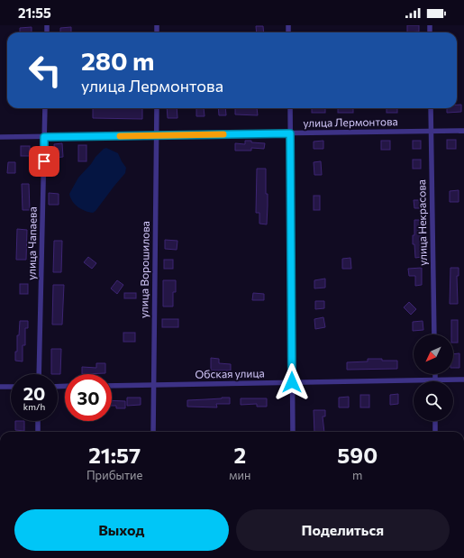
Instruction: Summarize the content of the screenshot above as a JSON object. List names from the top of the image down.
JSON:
{
  "streets": {
    "street": [
      "улица Лермонтова",
      "улица Некрасова",
      "улица Чапаева",
      "улица Ворошилова",
      "Обская улица"
    ]
  },
  "crossings": [
    ["улица Лермонтова", "улица Некрасова"],
    ["улица Лермонтова", "улица Чапаева"],
    ["улица Лермонтова", "улица Ворошилова"],
    ["улица Ворошилова", "Обская улица"]
  ],
  "north": "bottom left",
  "page": {
    "status": "21:55",
    "turn": ["280 m", "улица Лермонтова"],
    "speed": "20 km/h",
    "limit": "30",
    "eta": [
      "21:57",
      "Прибытие",
      "2",
      "мин",
      "590",
      "m"
    ],
    "buttons": ["Выход", "Поделиться"]
  }
}
